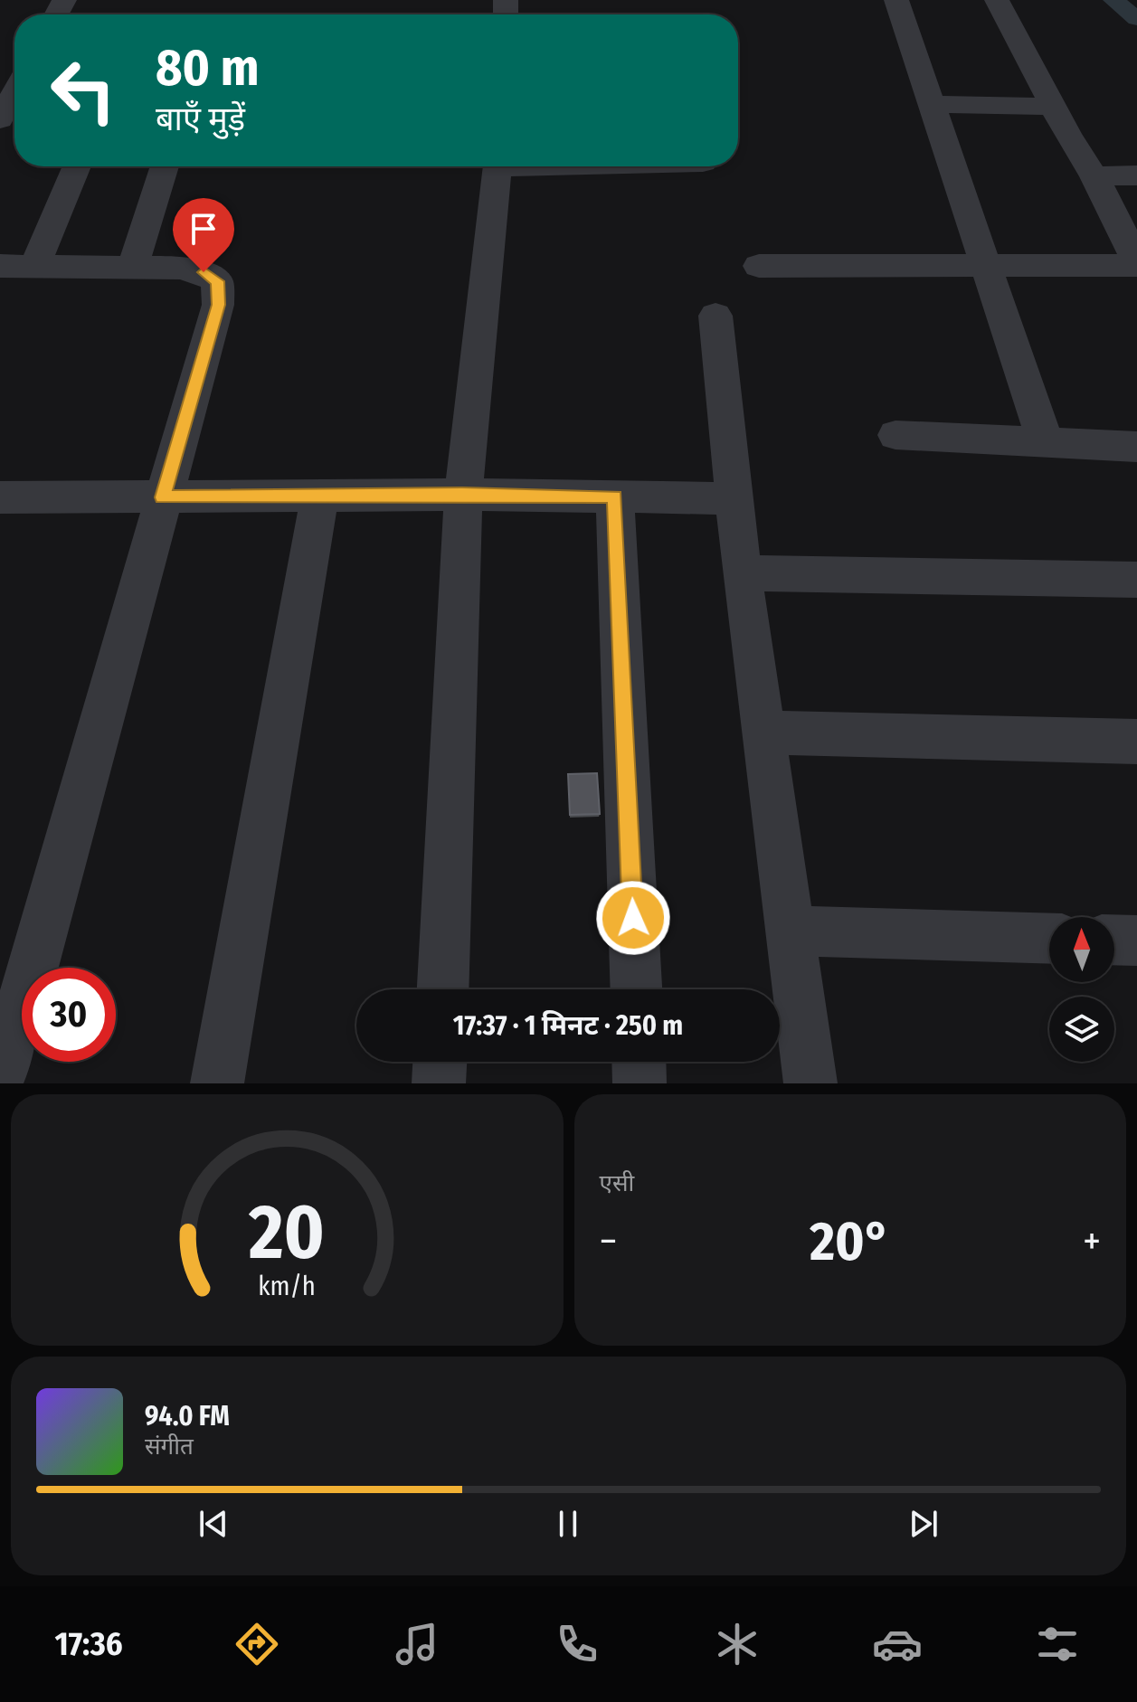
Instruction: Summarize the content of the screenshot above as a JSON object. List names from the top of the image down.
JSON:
{
  "north": "top",
  "page": {
    "turn": ["80 m", "बाएँ मुड़ें"],
    "limit": "30",
    "trip": "17:37 · 1 मिनट · 250 m",
    "tile": "एसी",
    "heat": ["−", "20°", "+"],
    "song": ["94.0 FM", "संगीत"],
    "tabs": "17:36",
    "gauge": ["20", "km/h"]
  }
}
